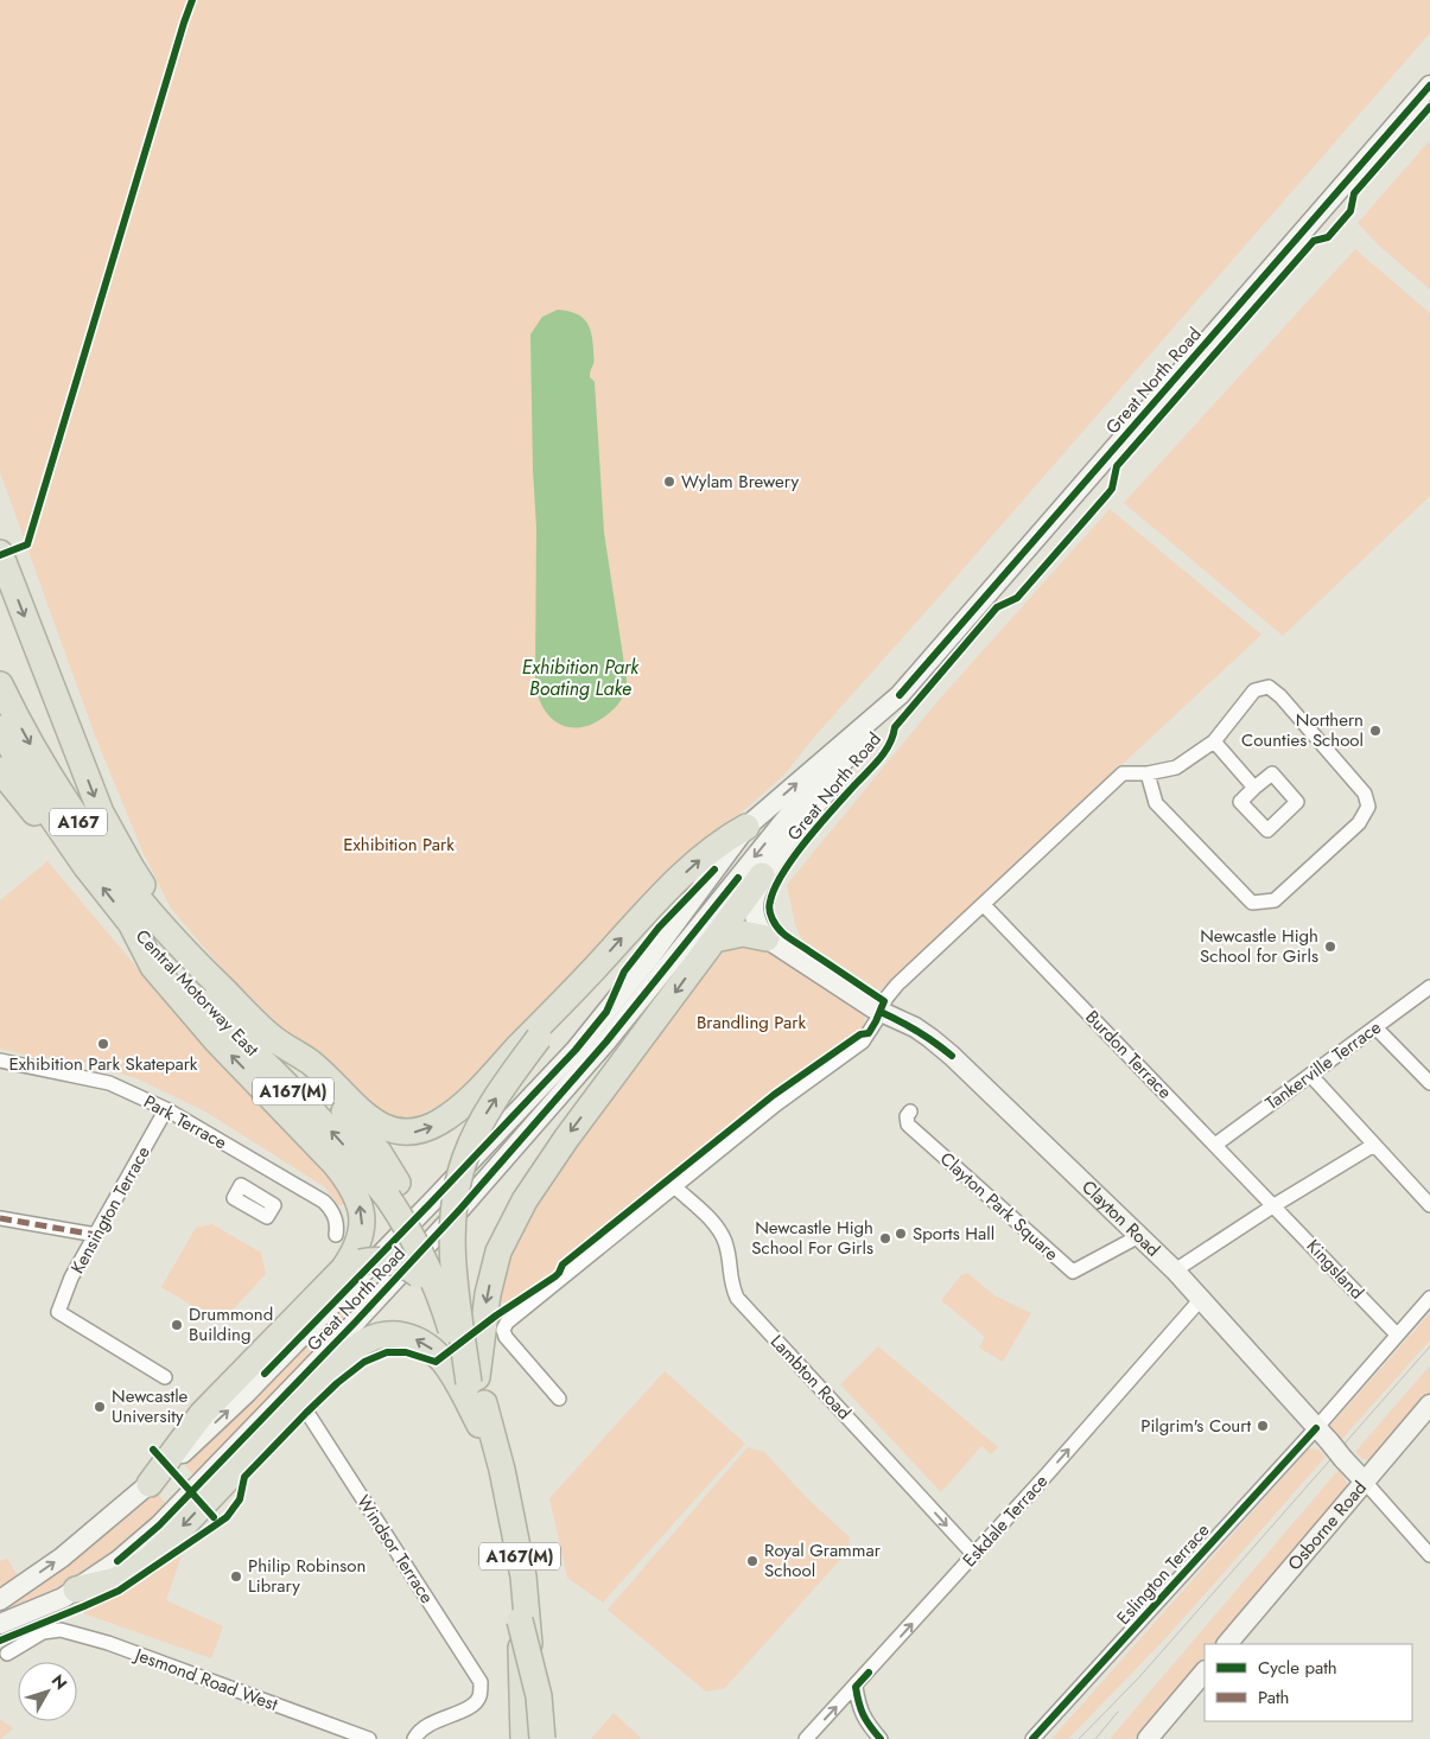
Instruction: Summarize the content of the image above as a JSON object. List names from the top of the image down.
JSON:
{
  "streets": {
    "highway": ["A167", "Central Motorway East", "A167(M)"],
    "main road": ["Great North Road", "Clayton Road", "Osborne Road"],
    "street": [
      "Burdon Terrace",
      "Tankerville Terrace",
      "Park Terrace",
      "Clayton Park Square",
      "Kensington Terrace",
      "Kingsland",
      "Lambton Road",
      "Eskdale Terrace",
      "Windsor Terrace",
      "Eslington Terrace",
      "Jesmond Road West"
    ]
  },
  "crossings": [
    ["Great North Road", "A167(M)"],
    ["A167", "Central Motorway East"],
    ["Central Motorway East", "A167(M)"],
    ["Burdon Terrace", "Tankerville Terrace"],
    ["Burdon Terrace", "Kingsland"],
    ["Park Terrace", "Kensington Terrace"],
    ["Clayton Park Square", "Clayton Road"],
    ["Clayton Road", "Eskdale Terrace"],
    ["Clayton Road", "Osborne Road"],
    ["Clayton Road", "Eslington Terrace"],
    ["Kingsland", "Eslington Terrace"],
    ["Lambton Road", "Eskdale Terrace"]
  ],
  "one_way": ["Lambton Road", "Eskdale Terrace"],
  "water": ["Exhibition Park Boating Lake"],
  "parks": ["Exhibition Park", "Brandling Park"],
  "places": [
    "Wylam Brewery",
    "Northern Counties School",
    "Newcastle High School for Girls",
    "Exhibition Park Skatepark",
    "Sports Hall",
    "Newcastle High School For Girls",
    "Drummond Building",
    "Newcastle University",
    "Pilgrim's Court",
    "Royal Grammar School",
    "Philip Robinson Library"
  ],
  "legend": ["Cycle path", "Path"],
  "north": "top right"
}
